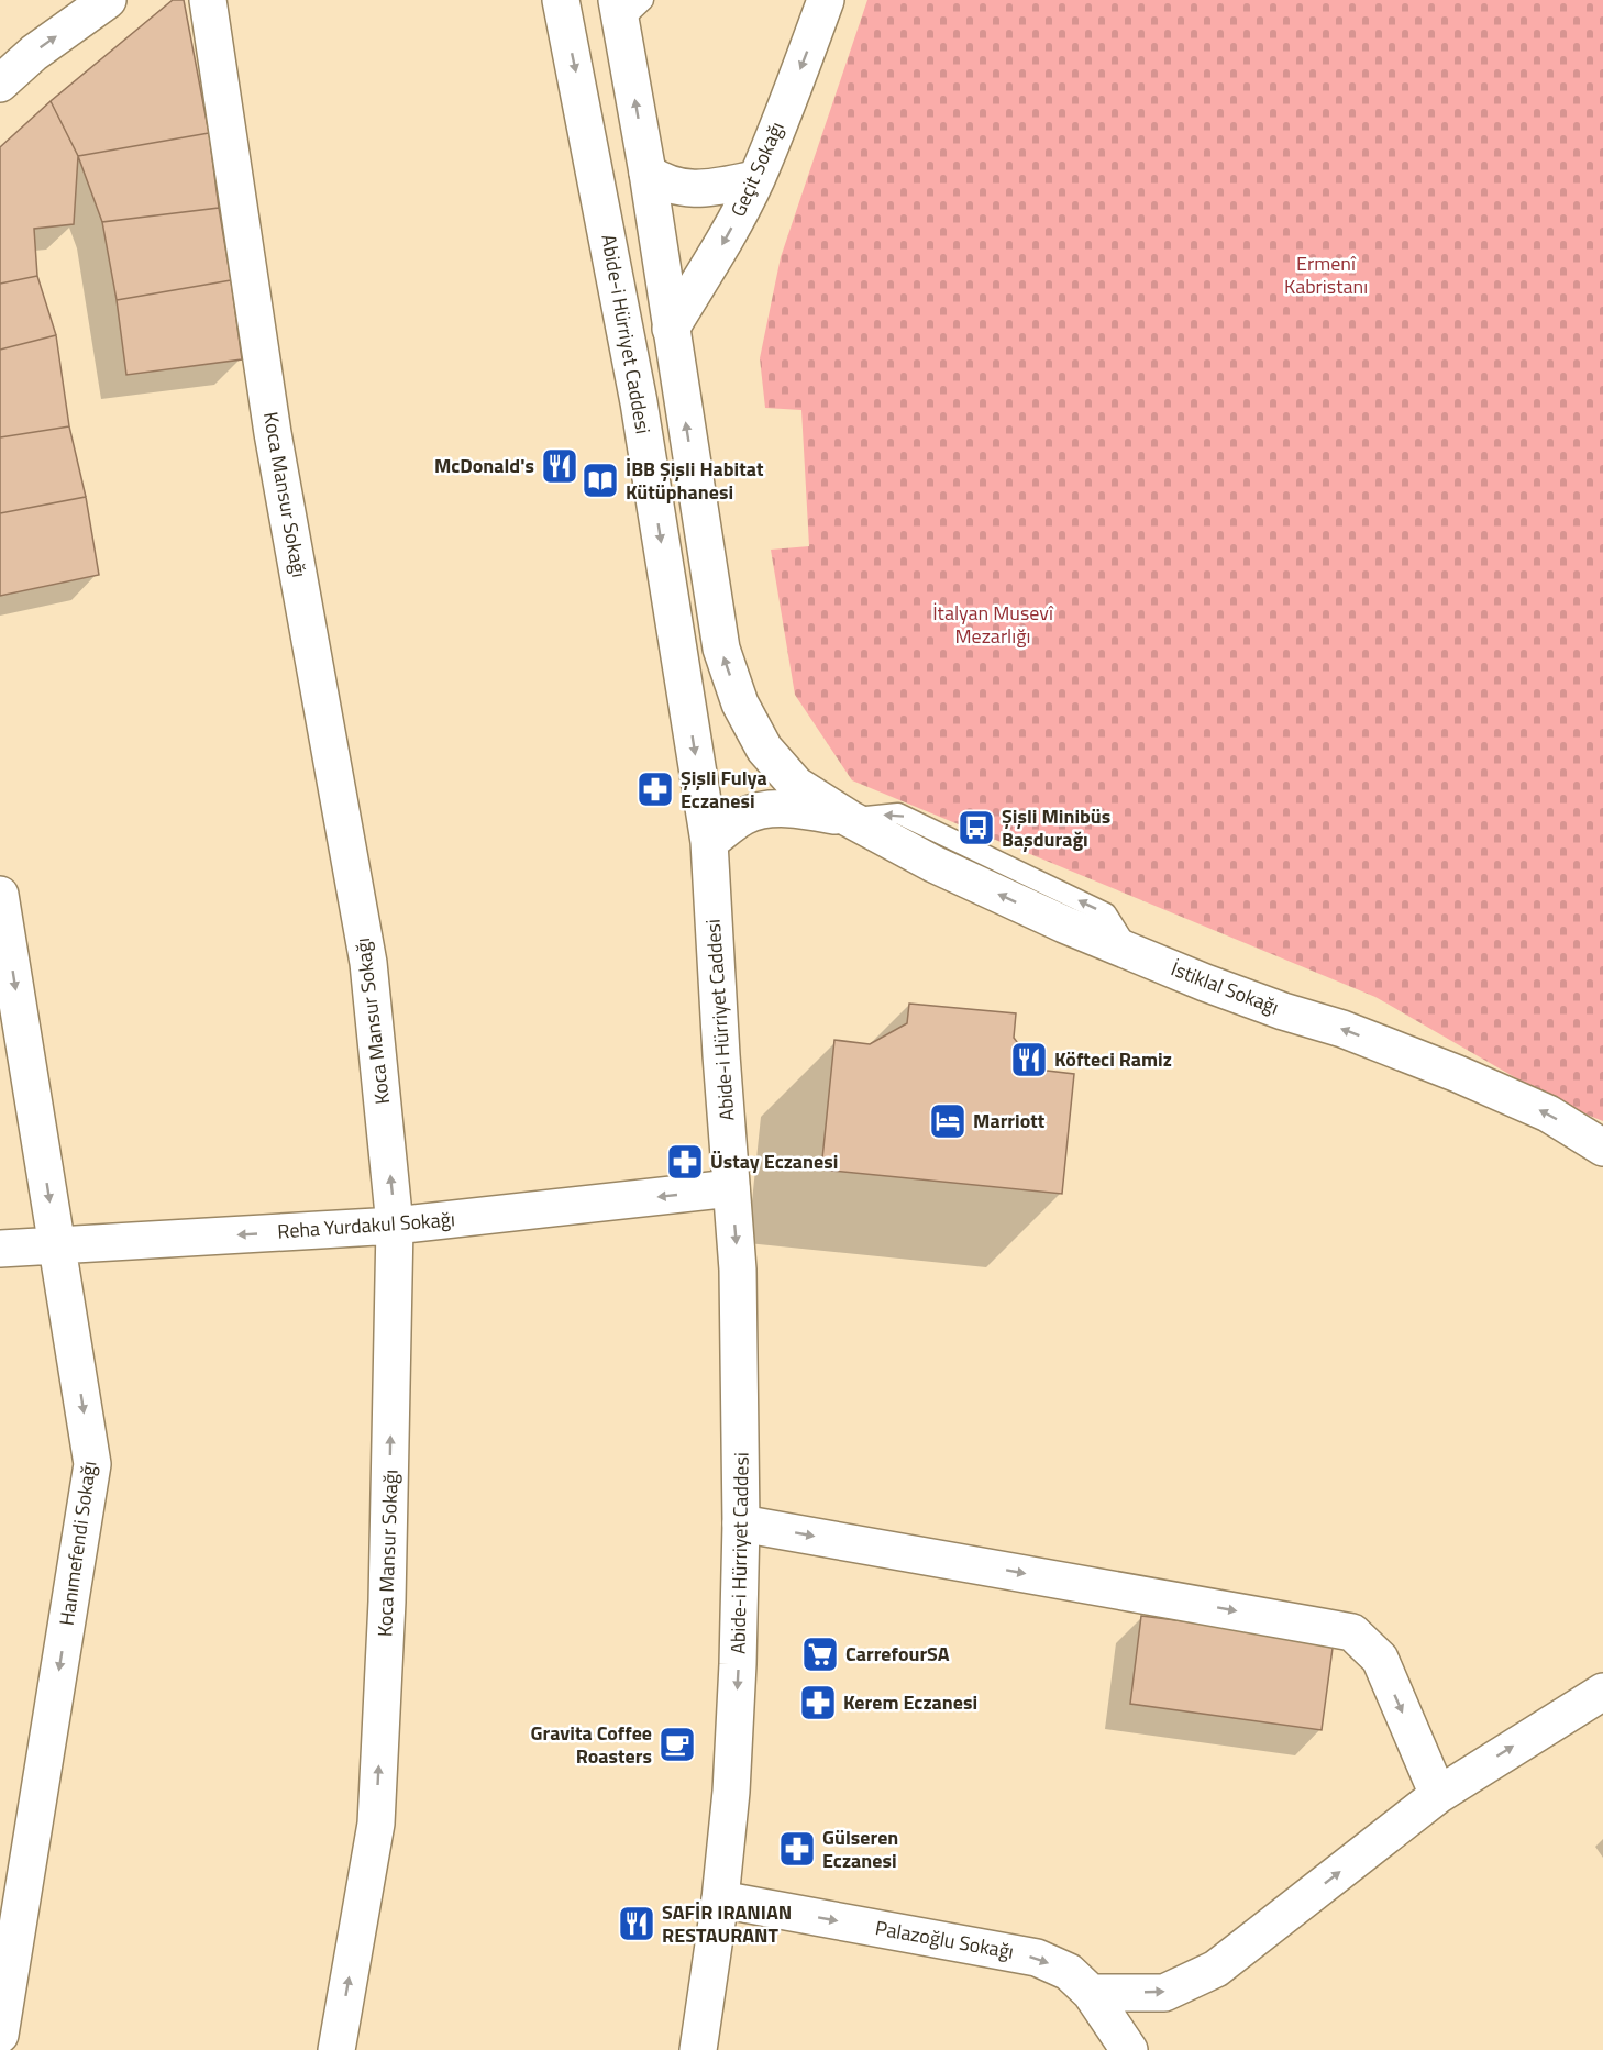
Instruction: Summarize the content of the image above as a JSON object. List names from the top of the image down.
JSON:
{
  "streets": {
    "street": [
      "Geçit Sokağı",
      "Abide-i Hürriyet Caddesi",
      "Koca Mansur Sokağı",
      "İstiklal Sokağı",
      "Reha Yurdakul Sokağı",
      "Hanımefendi Sokağı",
      "Palazoğlu Sokağı"
    ]
  },
  "crossings": [
    ["Geçit Sokağı", "Abide-i Hürriyet Caddesi"],
    ["Abide-i Hürriyet Caddesi", "Reha Yurdakul Sokağı"],
    ["Abide-i Hürriyet Caddesi", "Palazoğlu Sokağı"],
    ["Koca Mansur Sokağı", "Reha Yurdakul Sokağı"],
    ["Reha Yurdakul Sokağı", "Hanımefendi Sokağı"]
  ],
  "one_way": [
    "Geçit Sokağı",
    "Koca Mansur Sokağı",
    "İstiklal Sokağı",
    "Reha Yurdakul Sokağı",
    "Hanımefendi Sokağı",
    "Palazoğlu Sokağı"
  ],
  "parks": ["Ermenî Kabristanı", "İtalyan Musevî Mezarlığı"],
  "places": {
    "restaurant": ["McDonald's", "Köfteci Ramiz", "SAFİR IRANIAN RESTAURANT"],
    "library": ["İBB Şişli Habitat Kütüphanesi"],
    "pharmacy": [
      "Şişli Fulya Eczanesi",
      "Üstay Eczanesi",
      "Kerem Eczanesi",
      "Gülseren Eczanesi"
    ],
    "bus stop": ["Şişli Minibüs Başdurağı"],
    "hotel": ["Marriott"],
    "supermarket": ["CarrefourSA"],
    "cafe": ["Gravita Coffee Roasters"]
  }
}
